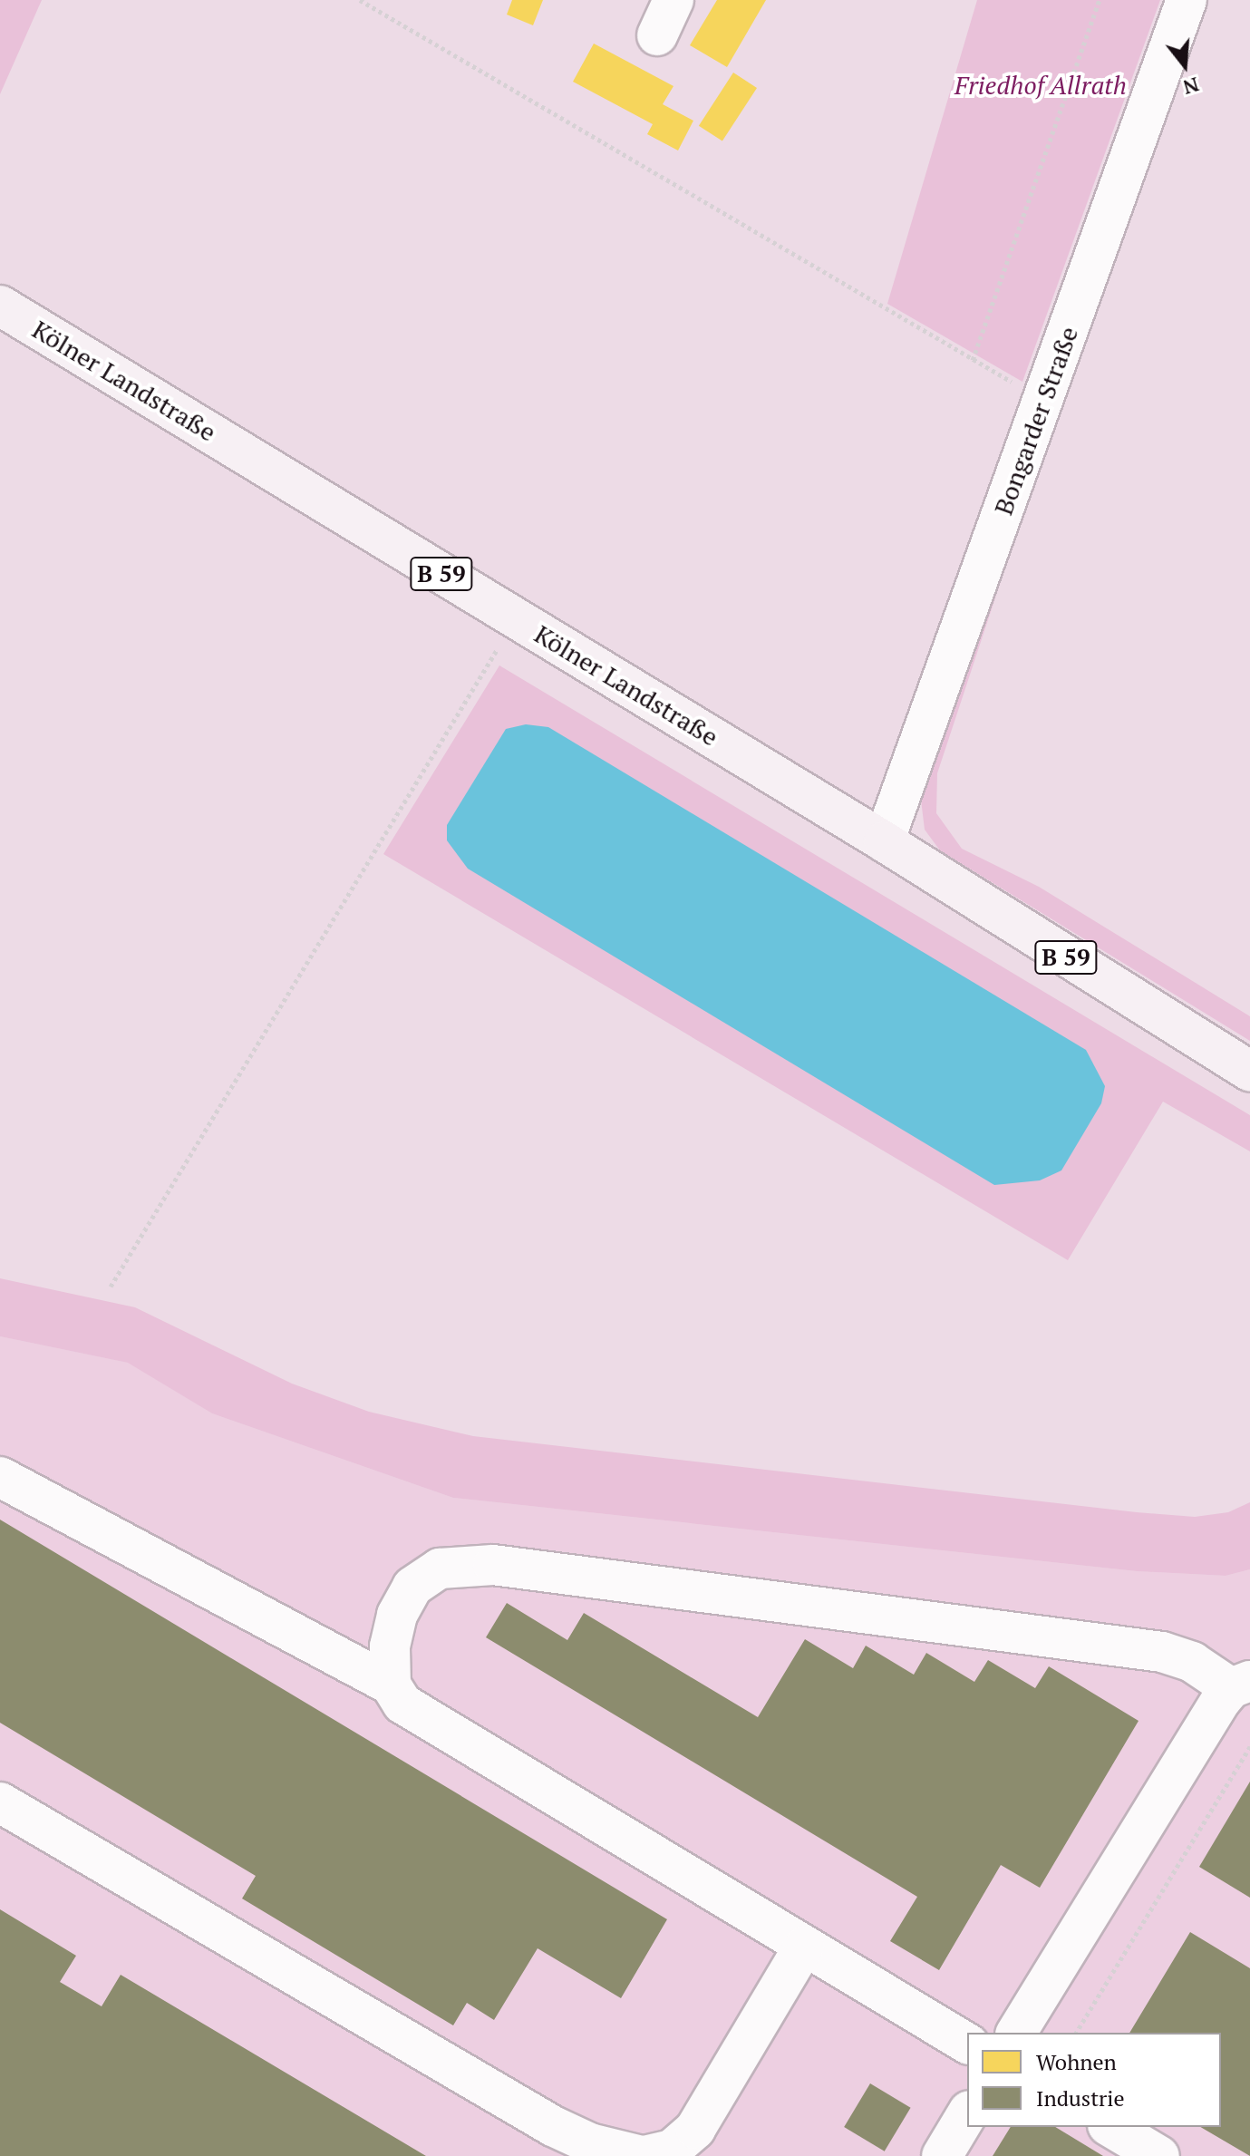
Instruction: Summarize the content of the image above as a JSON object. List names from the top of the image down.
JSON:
{
  "streets": {
    "main road": ["Kölner Landstraße", "B 59"],
    "street": ["Bongarder Straße"]
  },
  "crossings": [
    ["Kölner Landstraße", "Bongarder Straße"]
  ],
  "parks": ["Friedhof Allrath"],
  "legend": ["Wohnen", "Industrie"],
  "north": "bottom"
}
